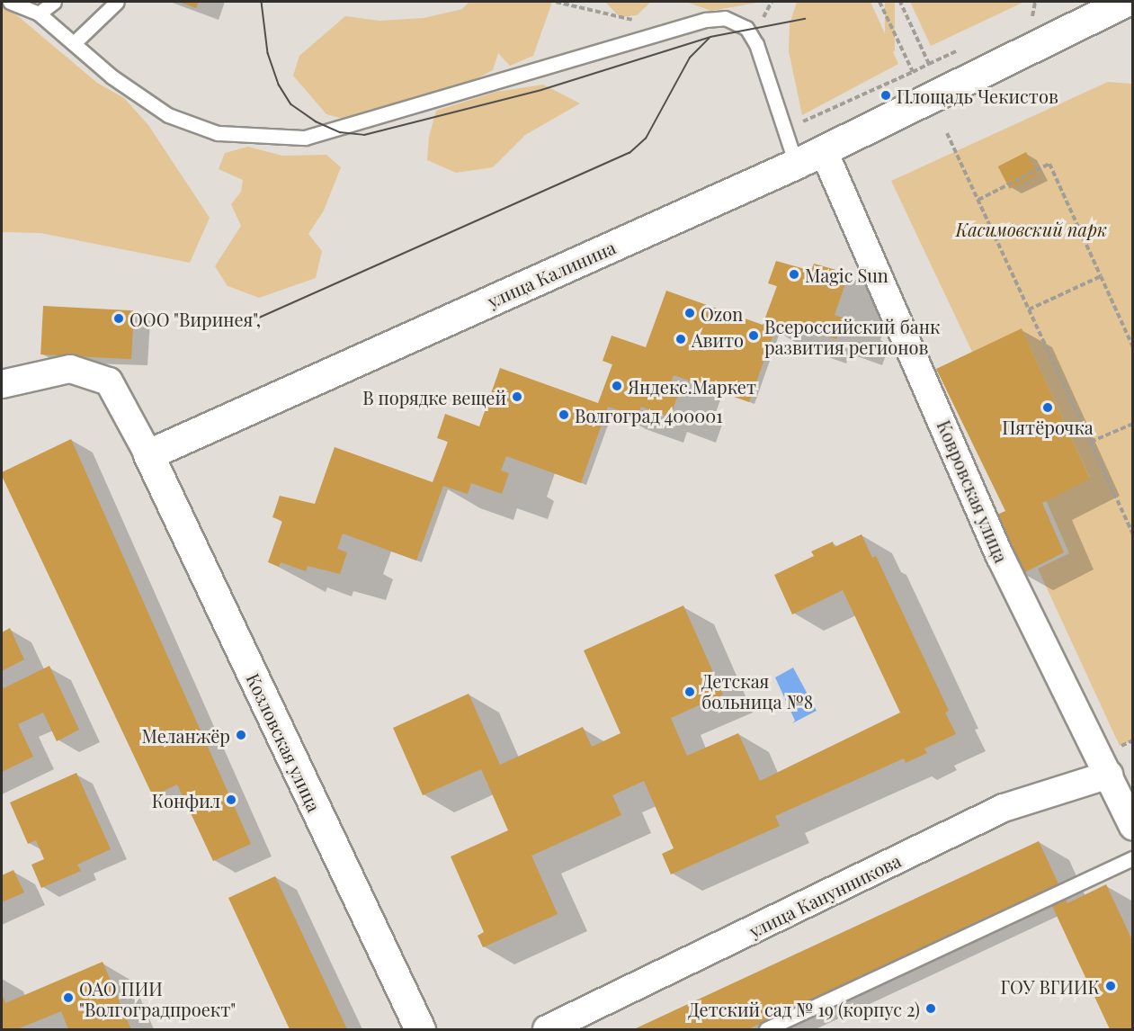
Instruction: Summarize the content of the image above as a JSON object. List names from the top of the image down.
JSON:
{
  "streets": {
    "street": [
      "улица Калинина",
      "Ковровская улица",
      "Козловская улица",
      "улица Канунникова"
    ]
  },
  "crossings": [
    ["улица Калинина", "Ковровская улица"],
    ["улица Калинина", "Козловская улица"],
    ["Ковровская улица", "улица Канунникова"]
  ],
  "parks": ["Касимовский парк"],
  "places": [
    "Площадь Чекистов",
    "Magic Sun",
    "Ozon",
    "ООО \"Виринея\",",
    "Всероссийский банк развития регионов",
    "Авито",
    "Яндекс.Маркет",
    "В порядке вещей",
    "Пятёрочка",
    "Волгоград 400001",
    "Детская больница №8",
    "Меланжёр",
    "Конфил",
    "ГОУ ВГИИК",
    "ОАО ПИИ \"Волгоградпроект\"",
    "Детский сад № 19 (корпус 2)"
  ]
}
